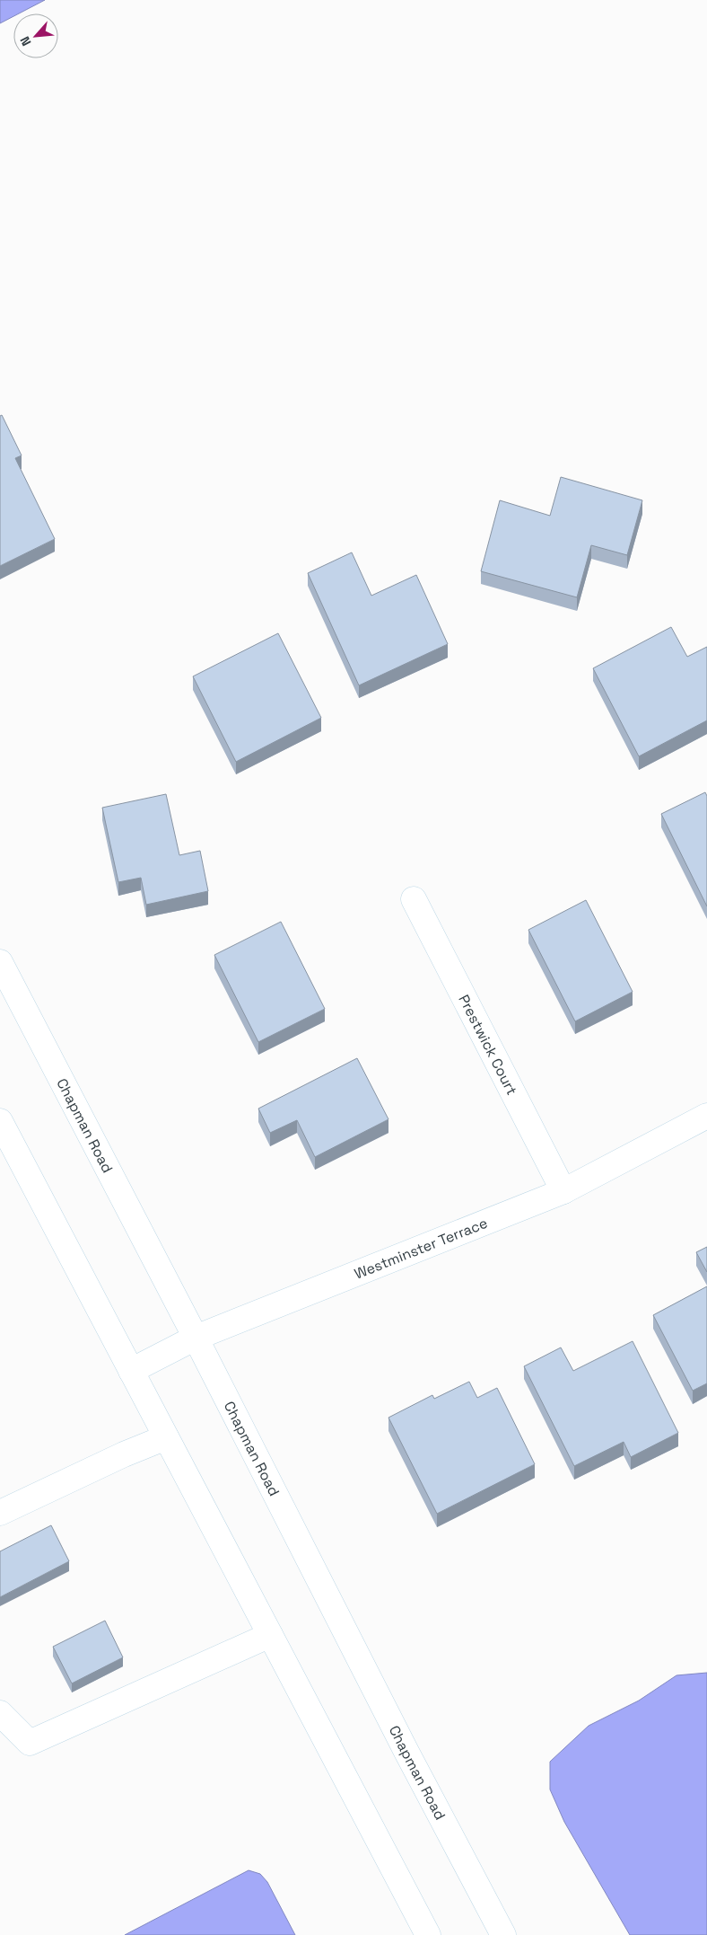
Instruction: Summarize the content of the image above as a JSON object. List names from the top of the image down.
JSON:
{
  "streets": {
    "street": ["Prestwick Court", "Chapman Road", "Westminster Terrace"]
  },
  "crossings": [
    ["Prestwick Court", "Westminster Terrace"],
    ["Chapman Road", "Westminster Terrace"]
  ],
  "north": "bottom left"
}
